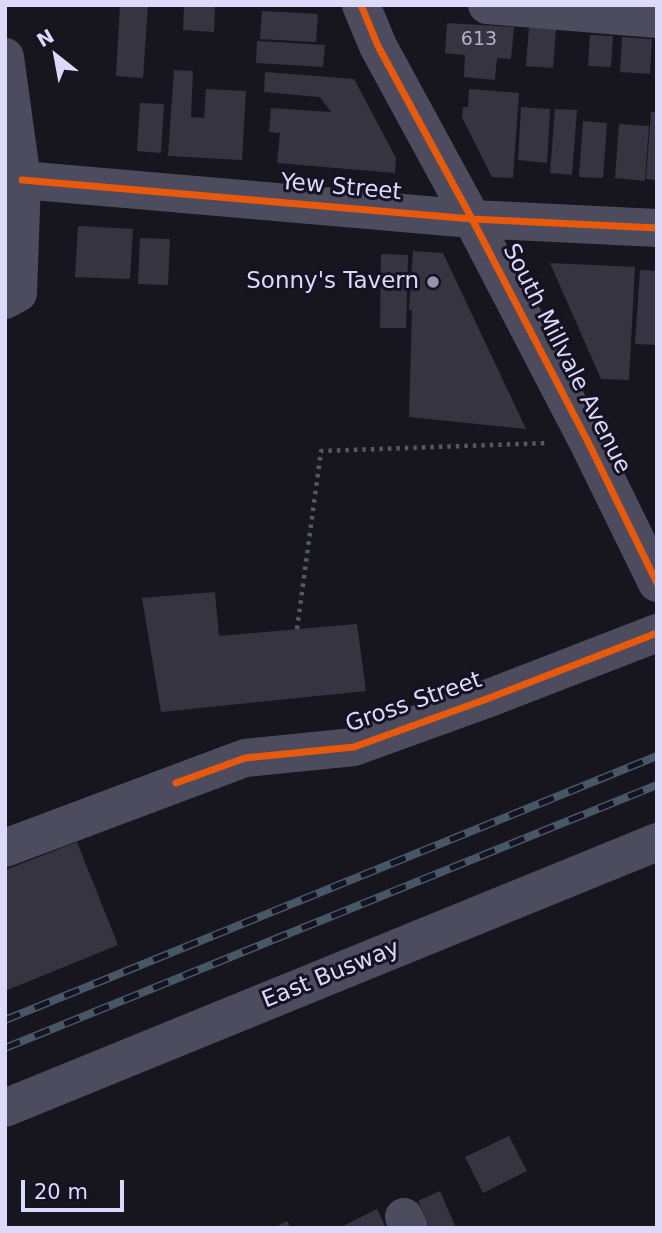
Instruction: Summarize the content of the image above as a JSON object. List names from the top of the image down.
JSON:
{
  "streets": {
    "street": [
      "Yew Street",
      "South Millvale Avenue",
      "Gross Street",
      "East Busway"
    ]
  },
  "crossings": [
    ["Yew Street", "South Millvale Avenue"]
  ],
  "places": ["Sonny's Tavern"],
  "house_numbers": ["613"],
  "scale_bar": "20 m",
  "north": "top left"
}
